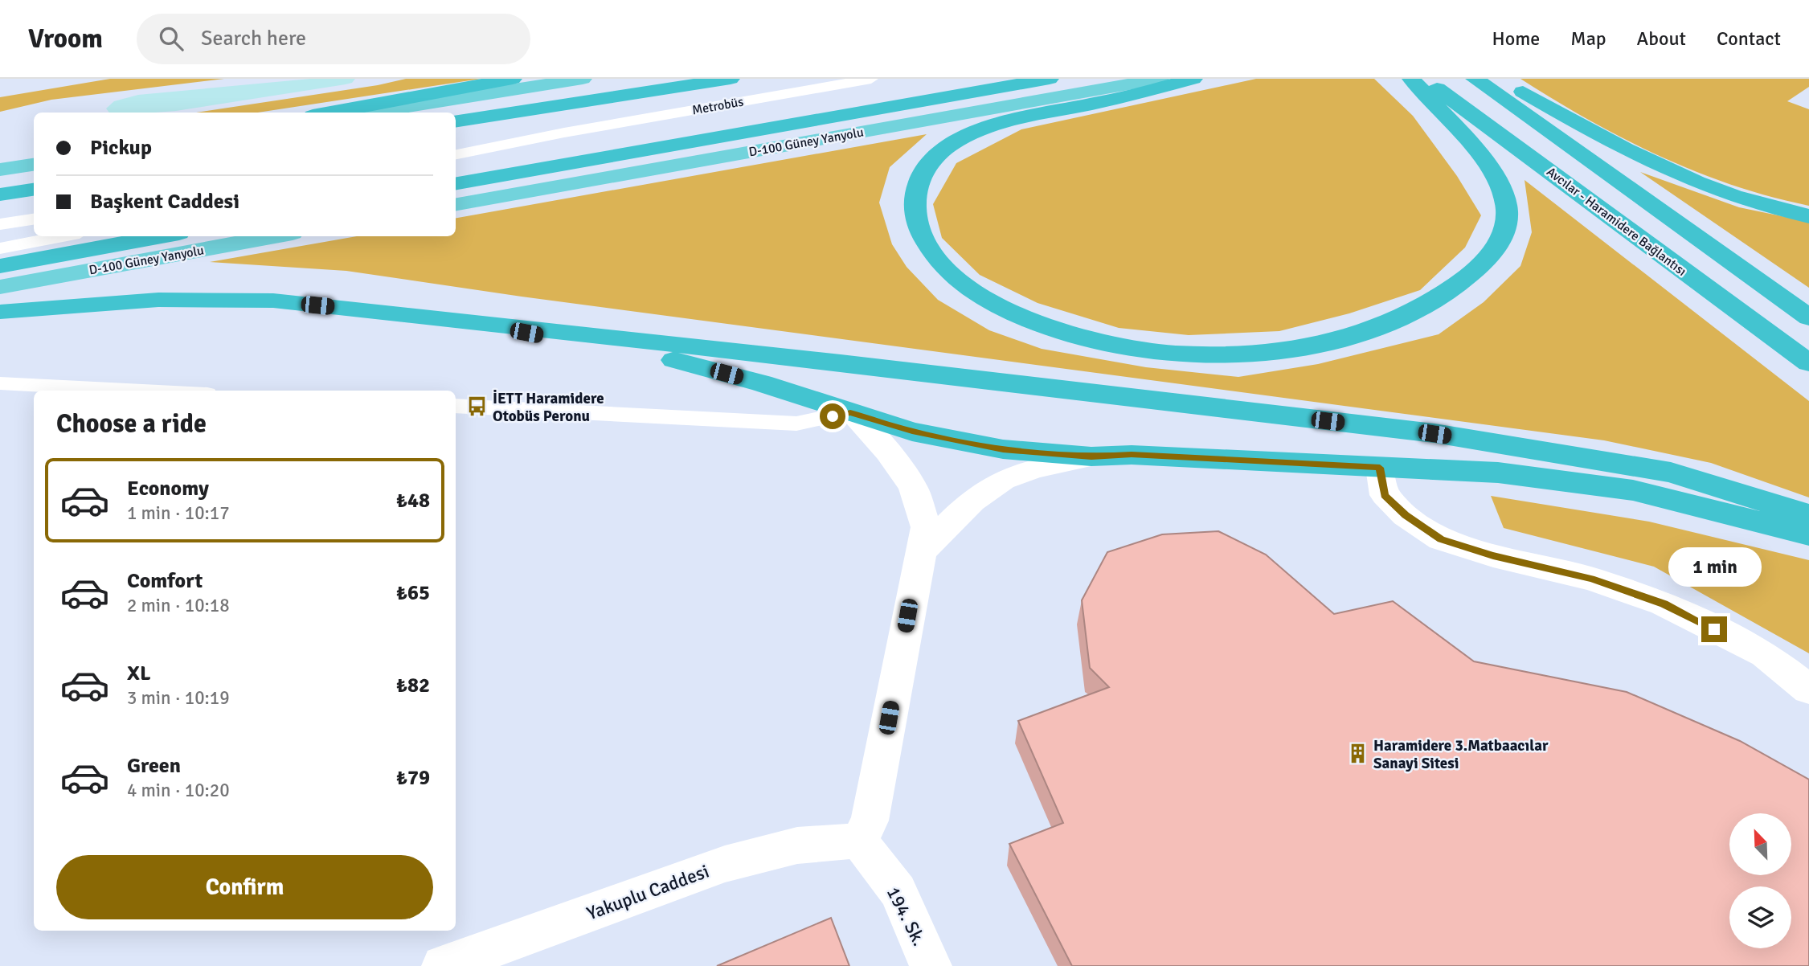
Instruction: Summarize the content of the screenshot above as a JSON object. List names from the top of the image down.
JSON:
{
  "streets": {
    "highway": ["Avcılar - Haramidere Bağlantısı"],
    "main road": ["D-100 Güney Yanyolu"],
    "street": ["Yakuplu Caddesi", "194. Sk."],
    "lane": ["Metrobüs"]
  },
  "crossings": [
    ["Yakuplu Caddesi", "194. Sk."]
  ],
  "places": {
    "bus stop": ["İETT Haramidere Otobüs Peronu"],
    "building": ["Haramidere 3.Matbaacılar Sanayi Sitesi"]
  },
  "north": "top left",
  "page": {
    "header": "Vroom",
    "search": "Search here",
    "nav": [
      "Home",
      "Map",
      "About",
      "Contact"
    ],
    "banner": ["Pickup", "Başkent Caddesi"],
    "heading": "Choose a ride",
    "list": [
      {
        "name": "Economy",
        "note": "1 min · 10:17",
        "value": "₺48"
      },
      {
        "name": "Comfort",
        "note": "2 min · 10:18",
        "value": "₺65"
      },
      {
        "name": "XL",
        "note": "3 min · 10:19",
        "value": "₺82"
      },
      {
        "name": "Green",
        "note": "4 min · 10:20",
        "value": "₺79"
      }
    ],
    "bubble": "1 min",
    "buttons": "Confirm"
  }
}
